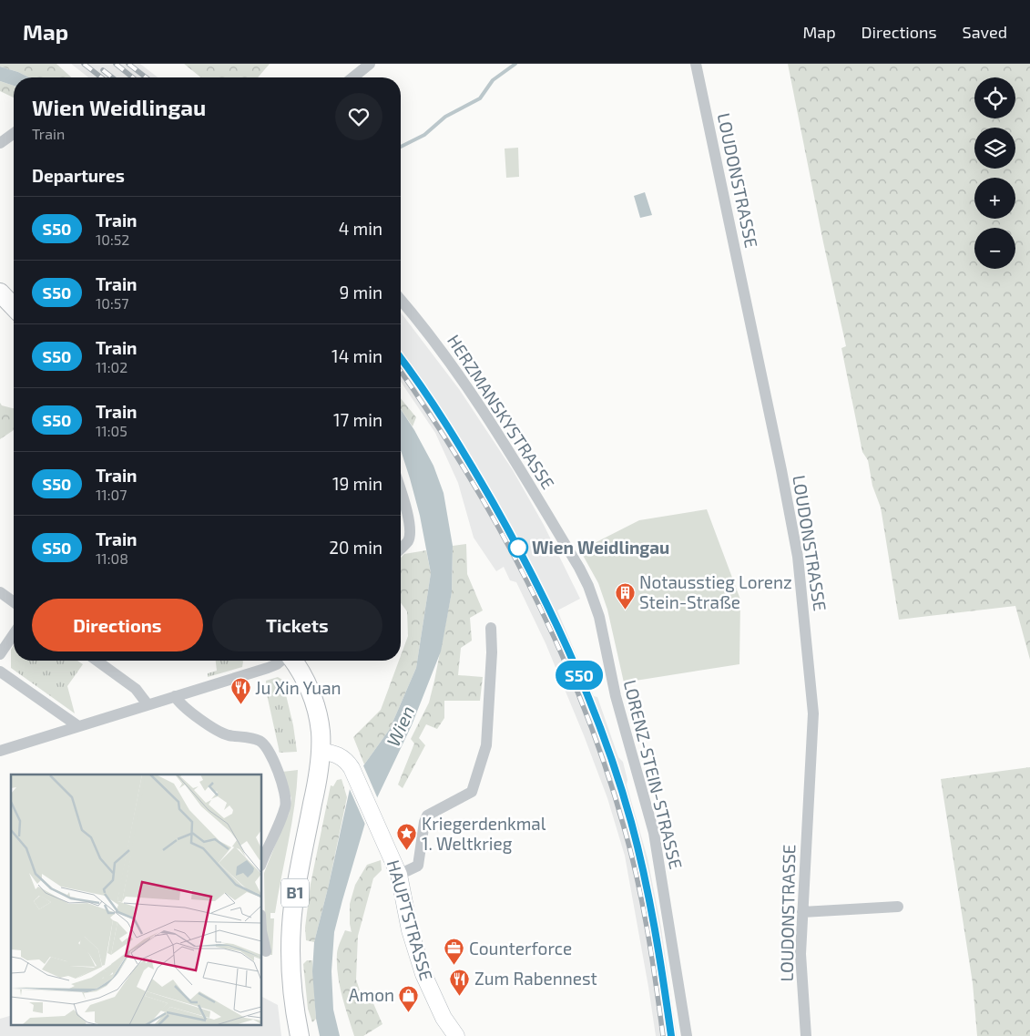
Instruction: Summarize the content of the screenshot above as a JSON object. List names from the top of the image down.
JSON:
{
  "streets": {
    "main road": ["B1", "HAUPTSTRASSE"],
    "street": ["LOUDONSTRASSE", "HERZMANSKYSTRASSE", "LORENZ-STEIN-STRASSE"]
  },
  "crossings": [
    ["HERZMANSKYSTRASSE", "LORENZ-STEIN-STRASSE"],
    ["B1", "HAUPTSTRASSE"]
  ],
  "water": ["Wien"],
  "places": {
    "other": ["Wien Weidlingau"],
    "building": ["Notausstieg Lorenz Stein-Straße"],
    "restaurant": ["Ju Xin Yuan", "Zum Rabennest"],
    "place": ["Kriegerdenkmal 1. Weltkrieg"],
    "office": ["Counterforce"],
    "shop": ["Amon"]
  },
  "page": {
    "header": "Map",
    "nav": ["Map", "Directions", "Saved"],
    "on_map": "S50",
    "map_buttons": ["+", "−"],
    "heading": [
      ["Wien Weidlingau", "Train"],
      "Departures"
    ],
    "list": [
      {
        "mark": "S50",
        "name": "Train",
        "note": "10:52",
        "value": "4 min"
      },
      {
        "mark": "S50",
        "name": "Train",
        "note": "10:57",
        "value": "9 min"
      },
      {
        "mark": "S50",
        "name": "Train",
        "note": "11:02",
        "value": "14 min"
      },
      {
        "mark": "S50",
        "name": "Train",
        "note": "11:05",
        "value": "17 min"
      },
      {
        "mark": "S50",
        "name": "Train",
        "note": "11:07",
        "value": "19 min"
      },
      {
        "mark": "S50",
        "name": "Train",
        "note": "11:08",
        "value": "20 min"
      }
    ],
    "buttons": ["Directions", "Tickets"]
  }
}
